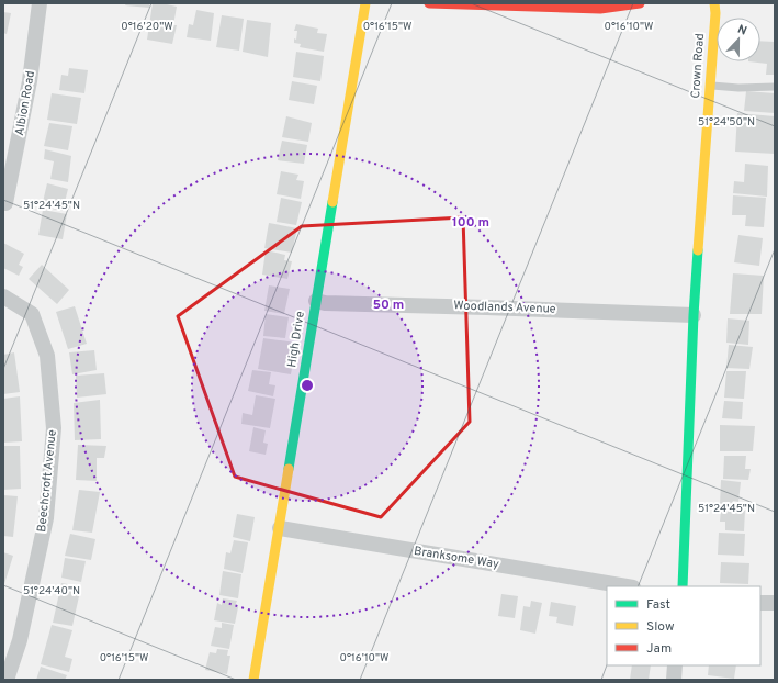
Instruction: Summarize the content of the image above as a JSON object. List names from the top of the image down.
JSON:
{
  "streets": {
    "street": [
      "Crown Road",
      "Albion Road",
      "Woodlands Avenue",
      "High Drive",
      "Beechcroft Avenue",
      "Branksome Way"
    ]
  },
  "crossings": [
    ["Crown Road", "Woodlands Avenue"],
    ["Woodlands Avenue", "High Drive"],
    ["High Drive", "Branksome Way"]
  ],
  "legend": ["Fast", "Slow", "Jam"],
  "north": "top",
  "coordinates": [
    "0°16'20\"W",
    "0°16'15\"W",
    "0°16'10\"W",
    "51°24'50\"N",
    "51°24'45\"N",
    "51°24'40\"N"
  ],
  "rings": ["100 m", "50 m"]
}
